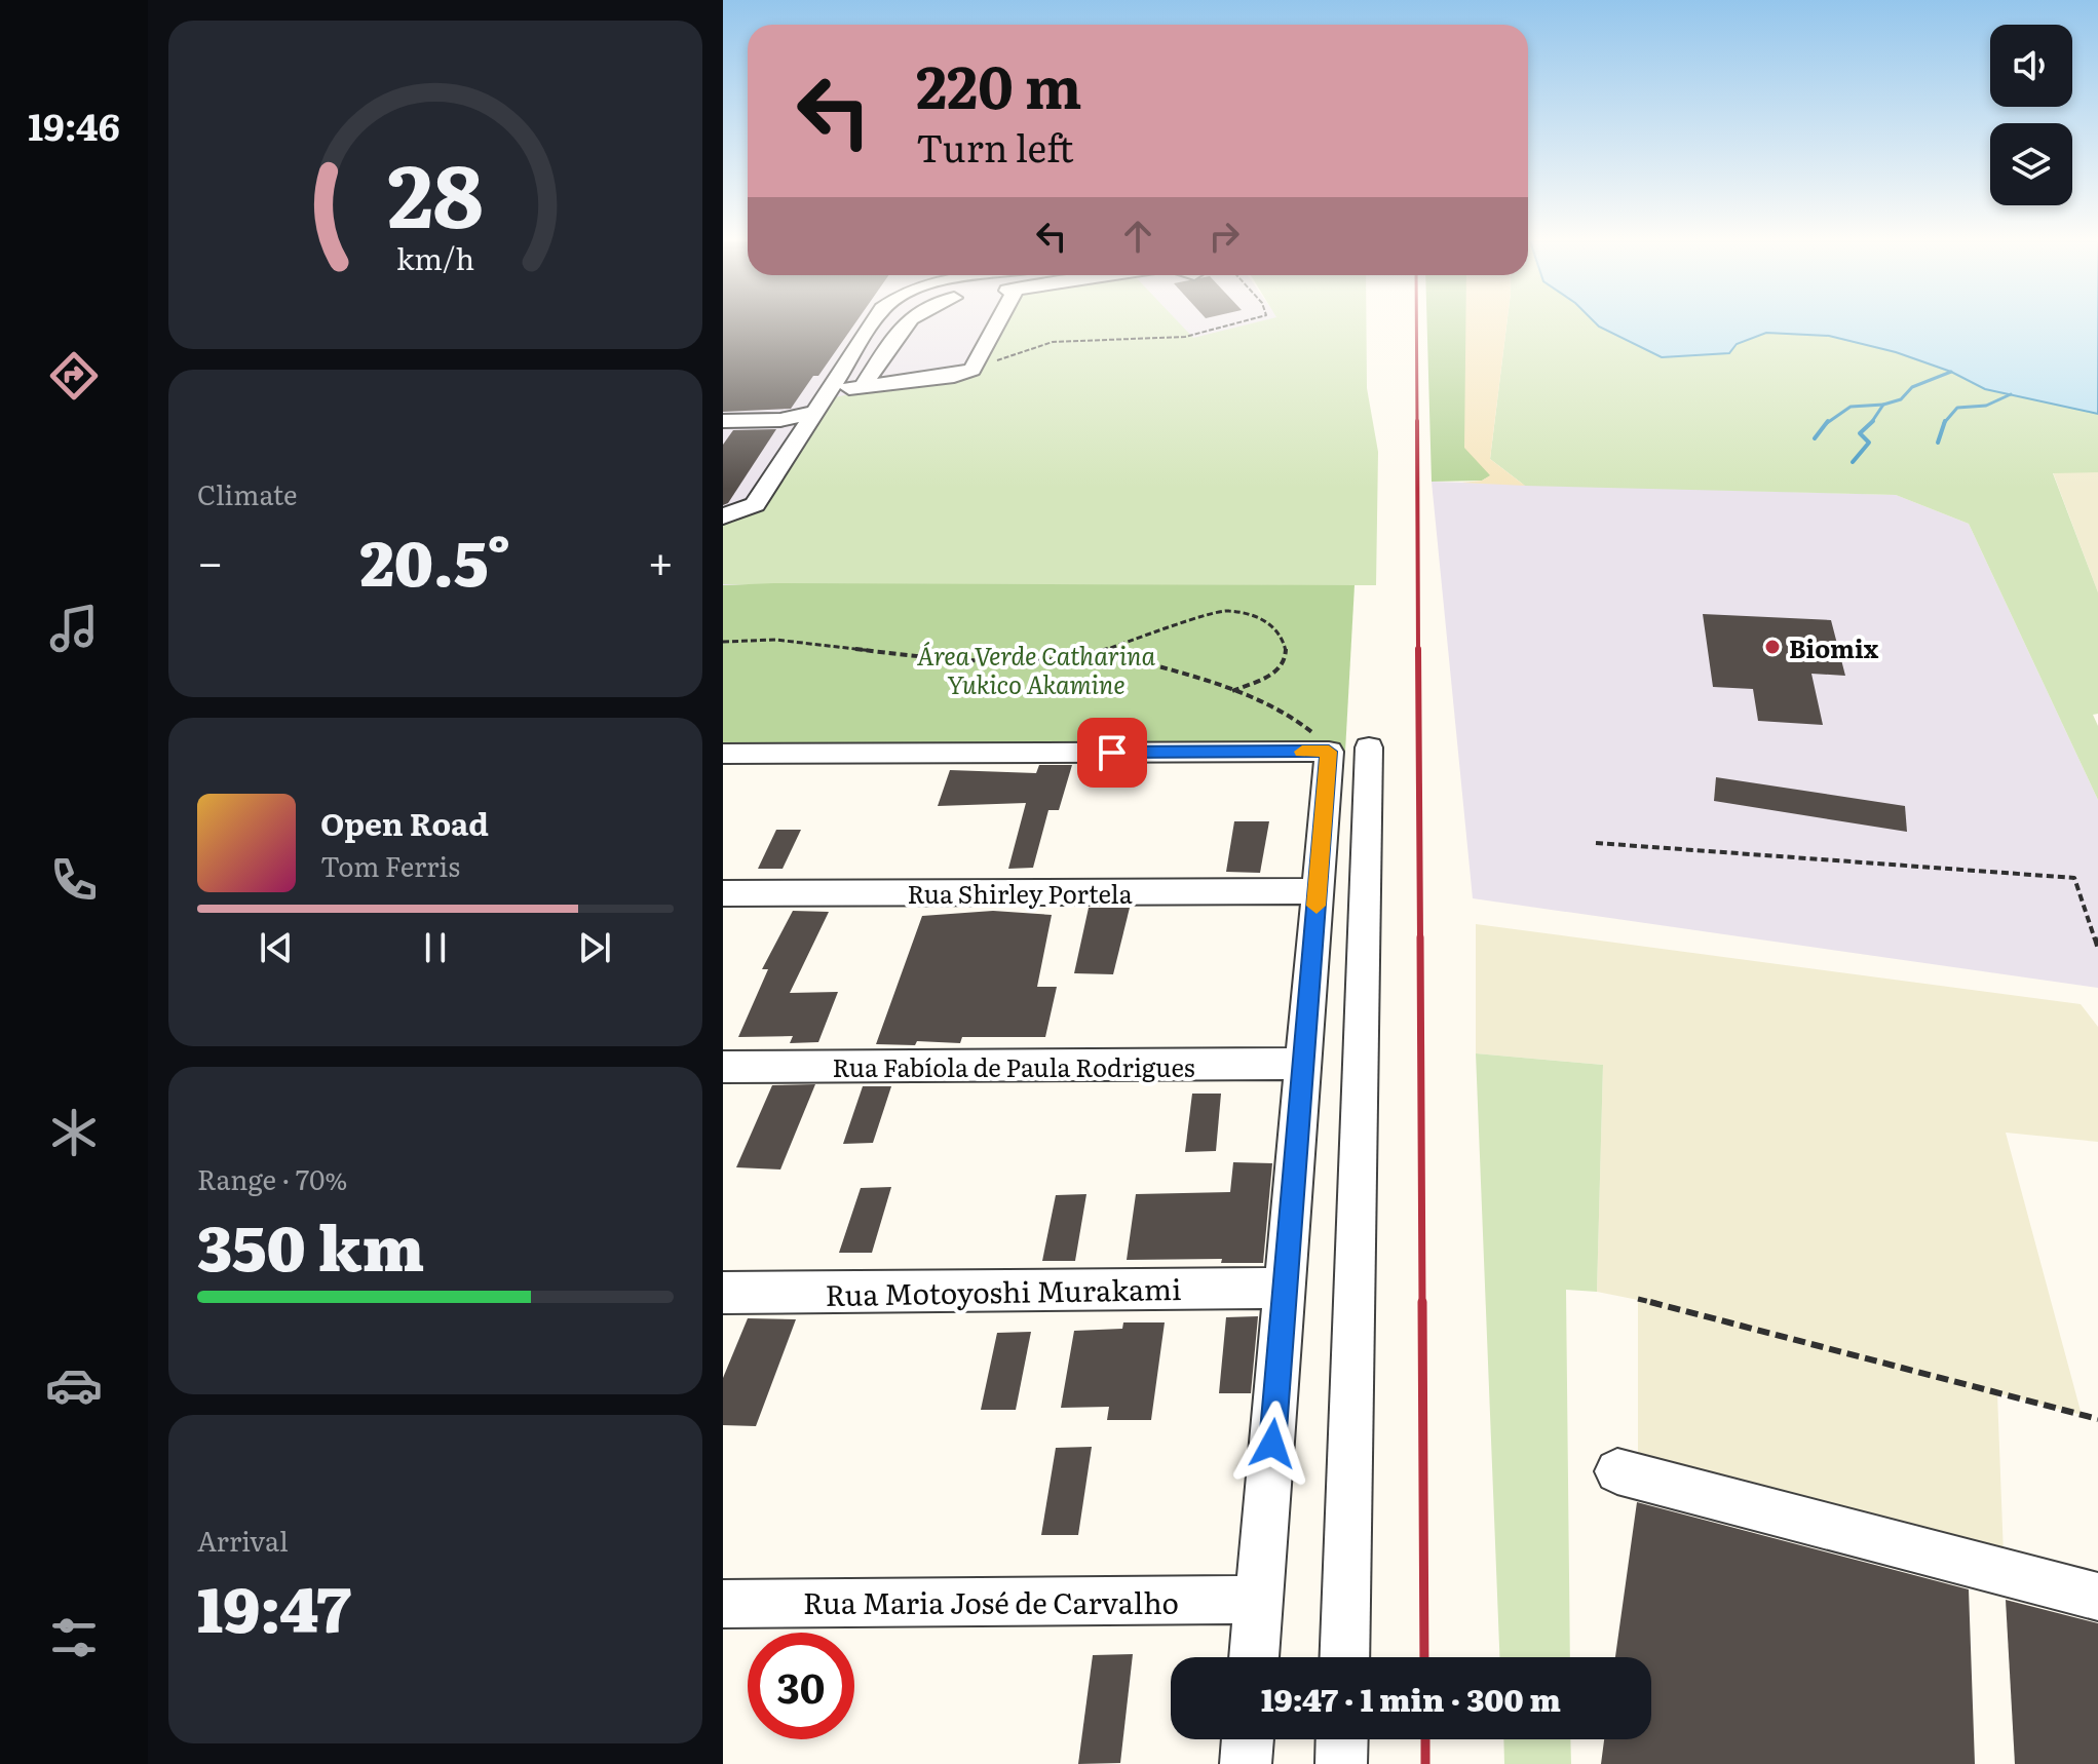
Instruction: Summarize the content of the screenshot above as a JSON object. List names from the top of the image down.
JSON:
{
  "streets": {
    "street": [
      "Rua Shirley Portela",
      "Rua Fabíola de Paula Rodrigues",
      "Rua Motoyoshi Murakami",
      "Rua Maria José de Carvalho"
    ]
  },
  "parks": ["Área Verde Catharina Yukico Akamine"],
  "places": ["Biomix"],
  "page": {
    "tabs": "19:46",
    "turn": ["220 m", "Turn left"],
    "tile": [
      "Climate",
      ["Range · 70%", "350 km"],
      ["Arrival", "19:47"]
    ],
    "heat": ["−", "20.5°", "+"],
    "song": ["Open Road", "Tom Ferris"],
    "limit": "30",
    "trip": "19:47 · 1 min · 300 m",
    "gauge": ["28", "km/h"]
  }
}
